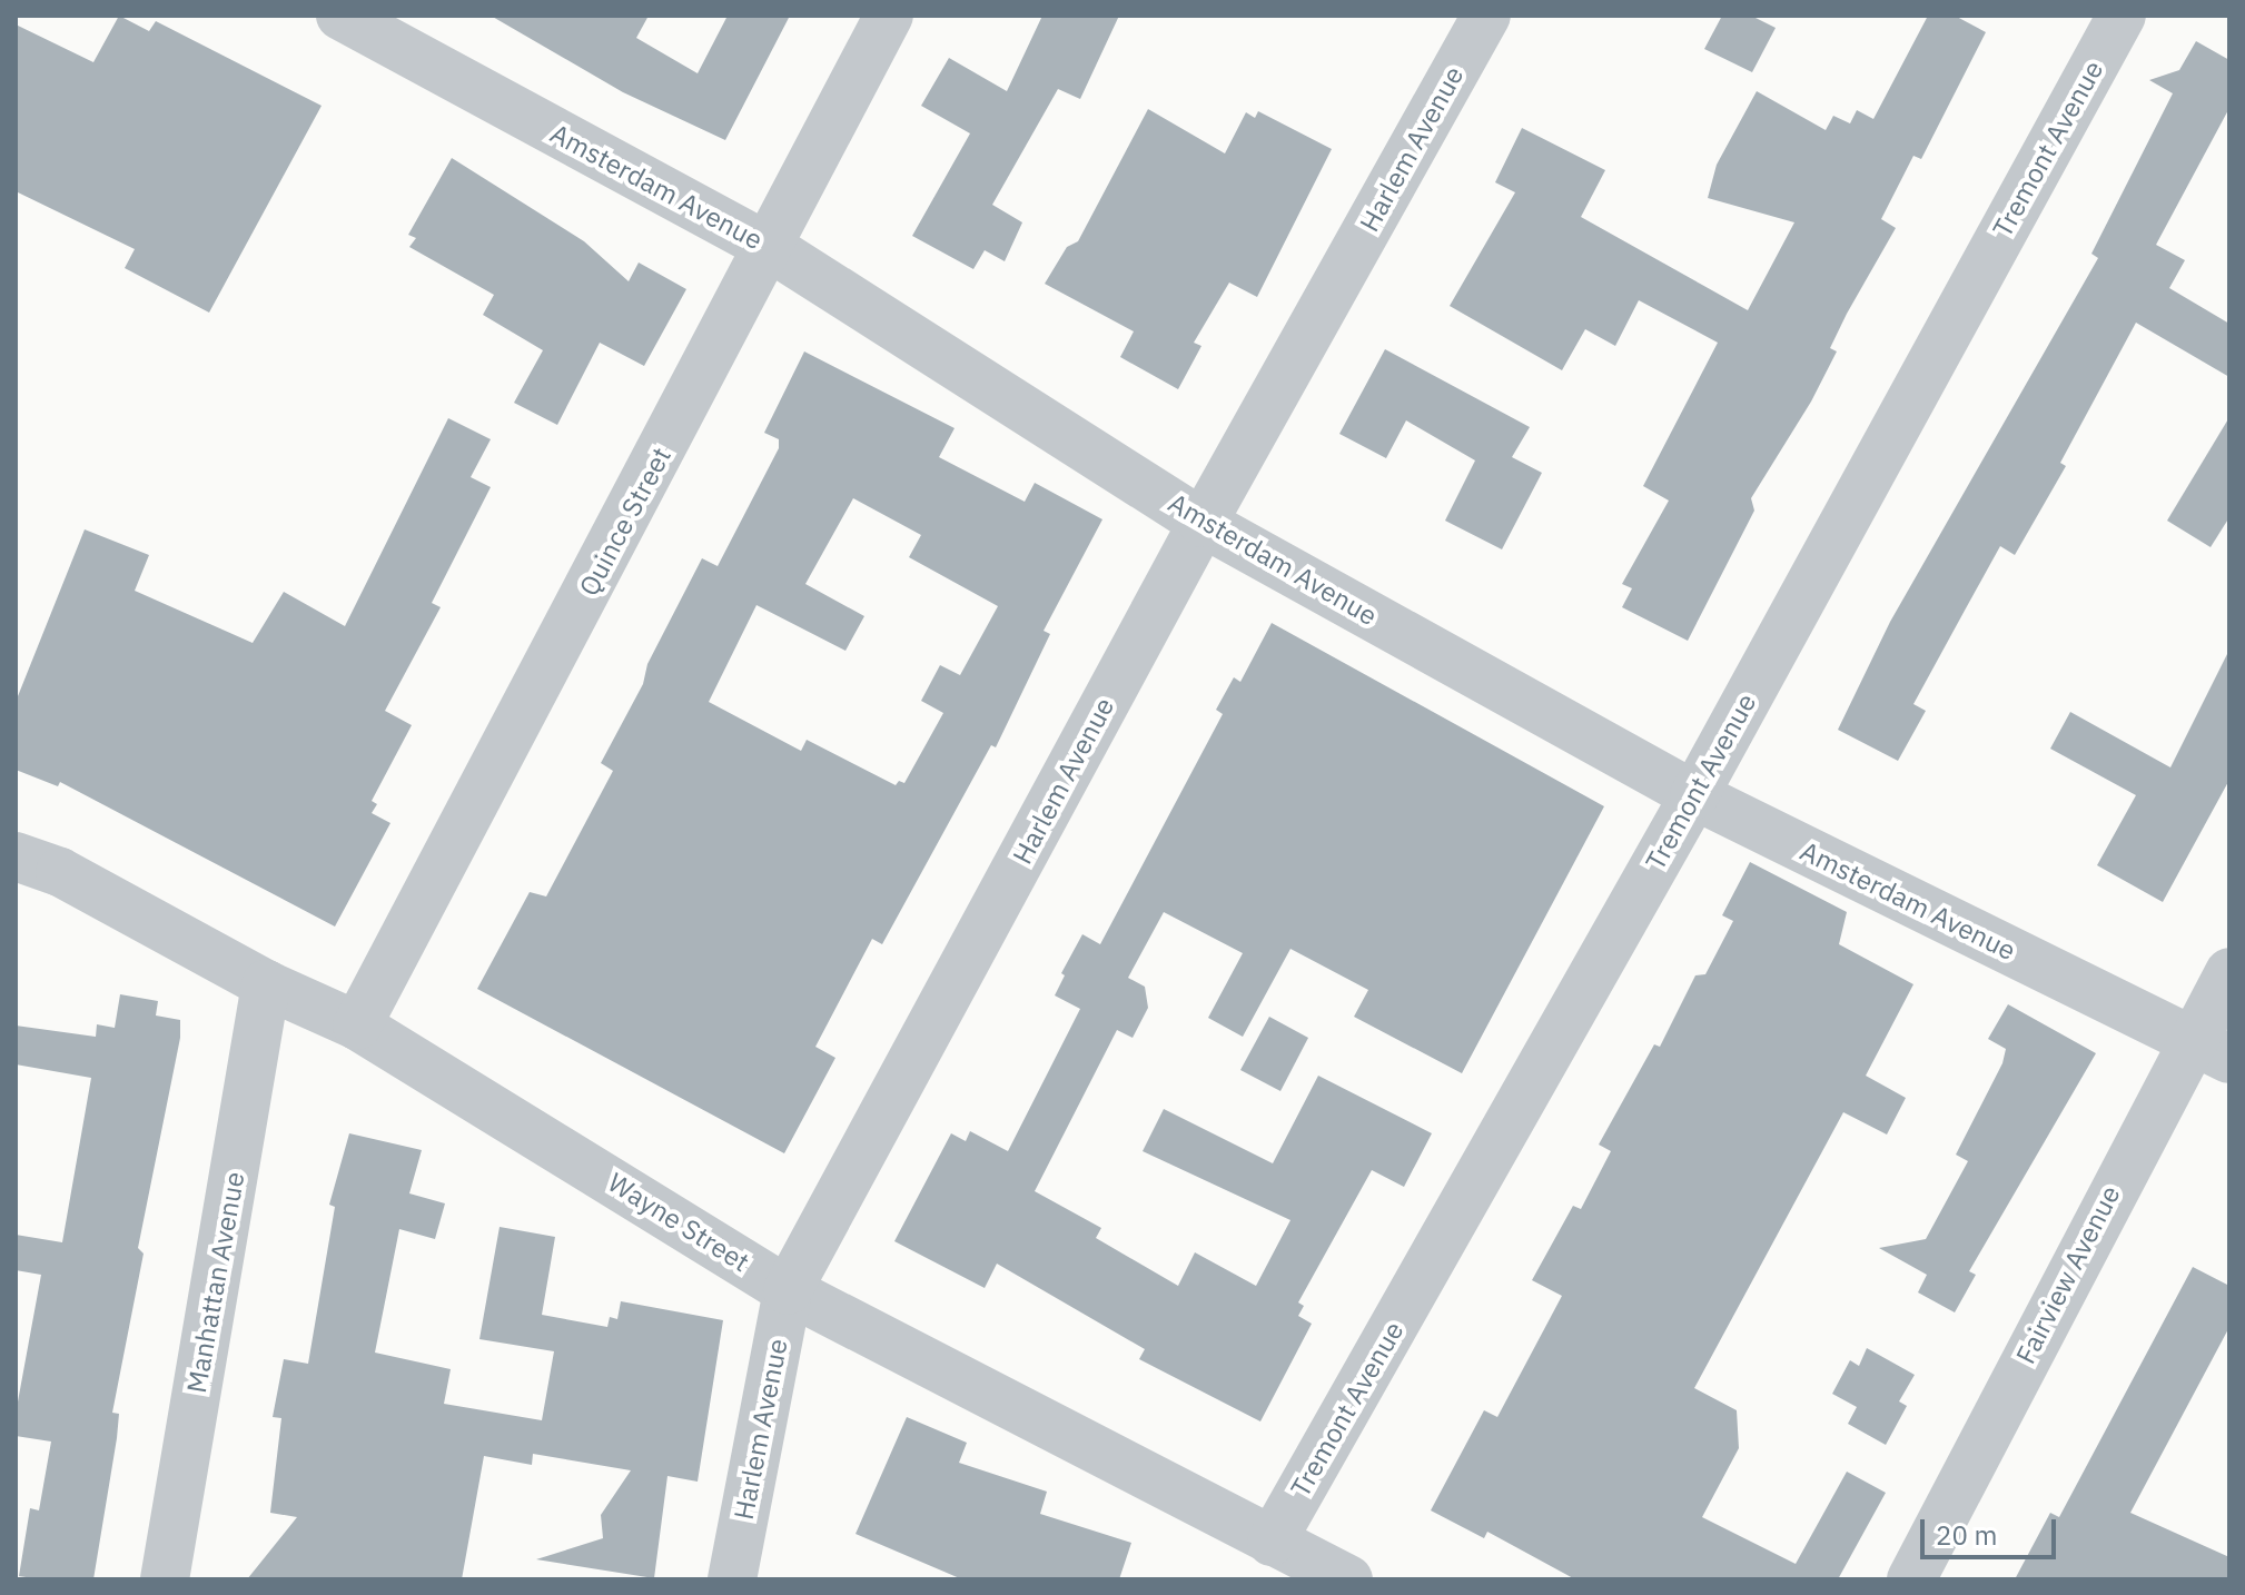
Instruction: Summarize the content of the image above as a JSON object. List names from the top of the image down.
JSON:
{
  "streets": {
    "street": [
      "Harlem Avenue",
      "Tremont Avenue",
      "Amsterdam Avenue",
      "Quince Street",
      "Wayne Street",
      "Fairview Avenue",
      "Manhattan Avenue"
    ]
  },
  "crossings": [
    ["Harlem Avenue", "Amsterdam Avenue"],
    ["Harlem Avenue", "Wayne Street"],
    ["Tremont Avenue", "Amsterdam Avenue"],
    ["Tremont Avenue", "Wayne Street"],
    ["Amsterdam Avenue", "Quince Street"],
    ["Amsterdam Avenue", "Fairview Avenue"],
    ["Quince Street", "Wayne Street"],
    ["Wayne Street", "Manhattan Avenue"]
  ],
  "scale_bar": "20 m"
}
